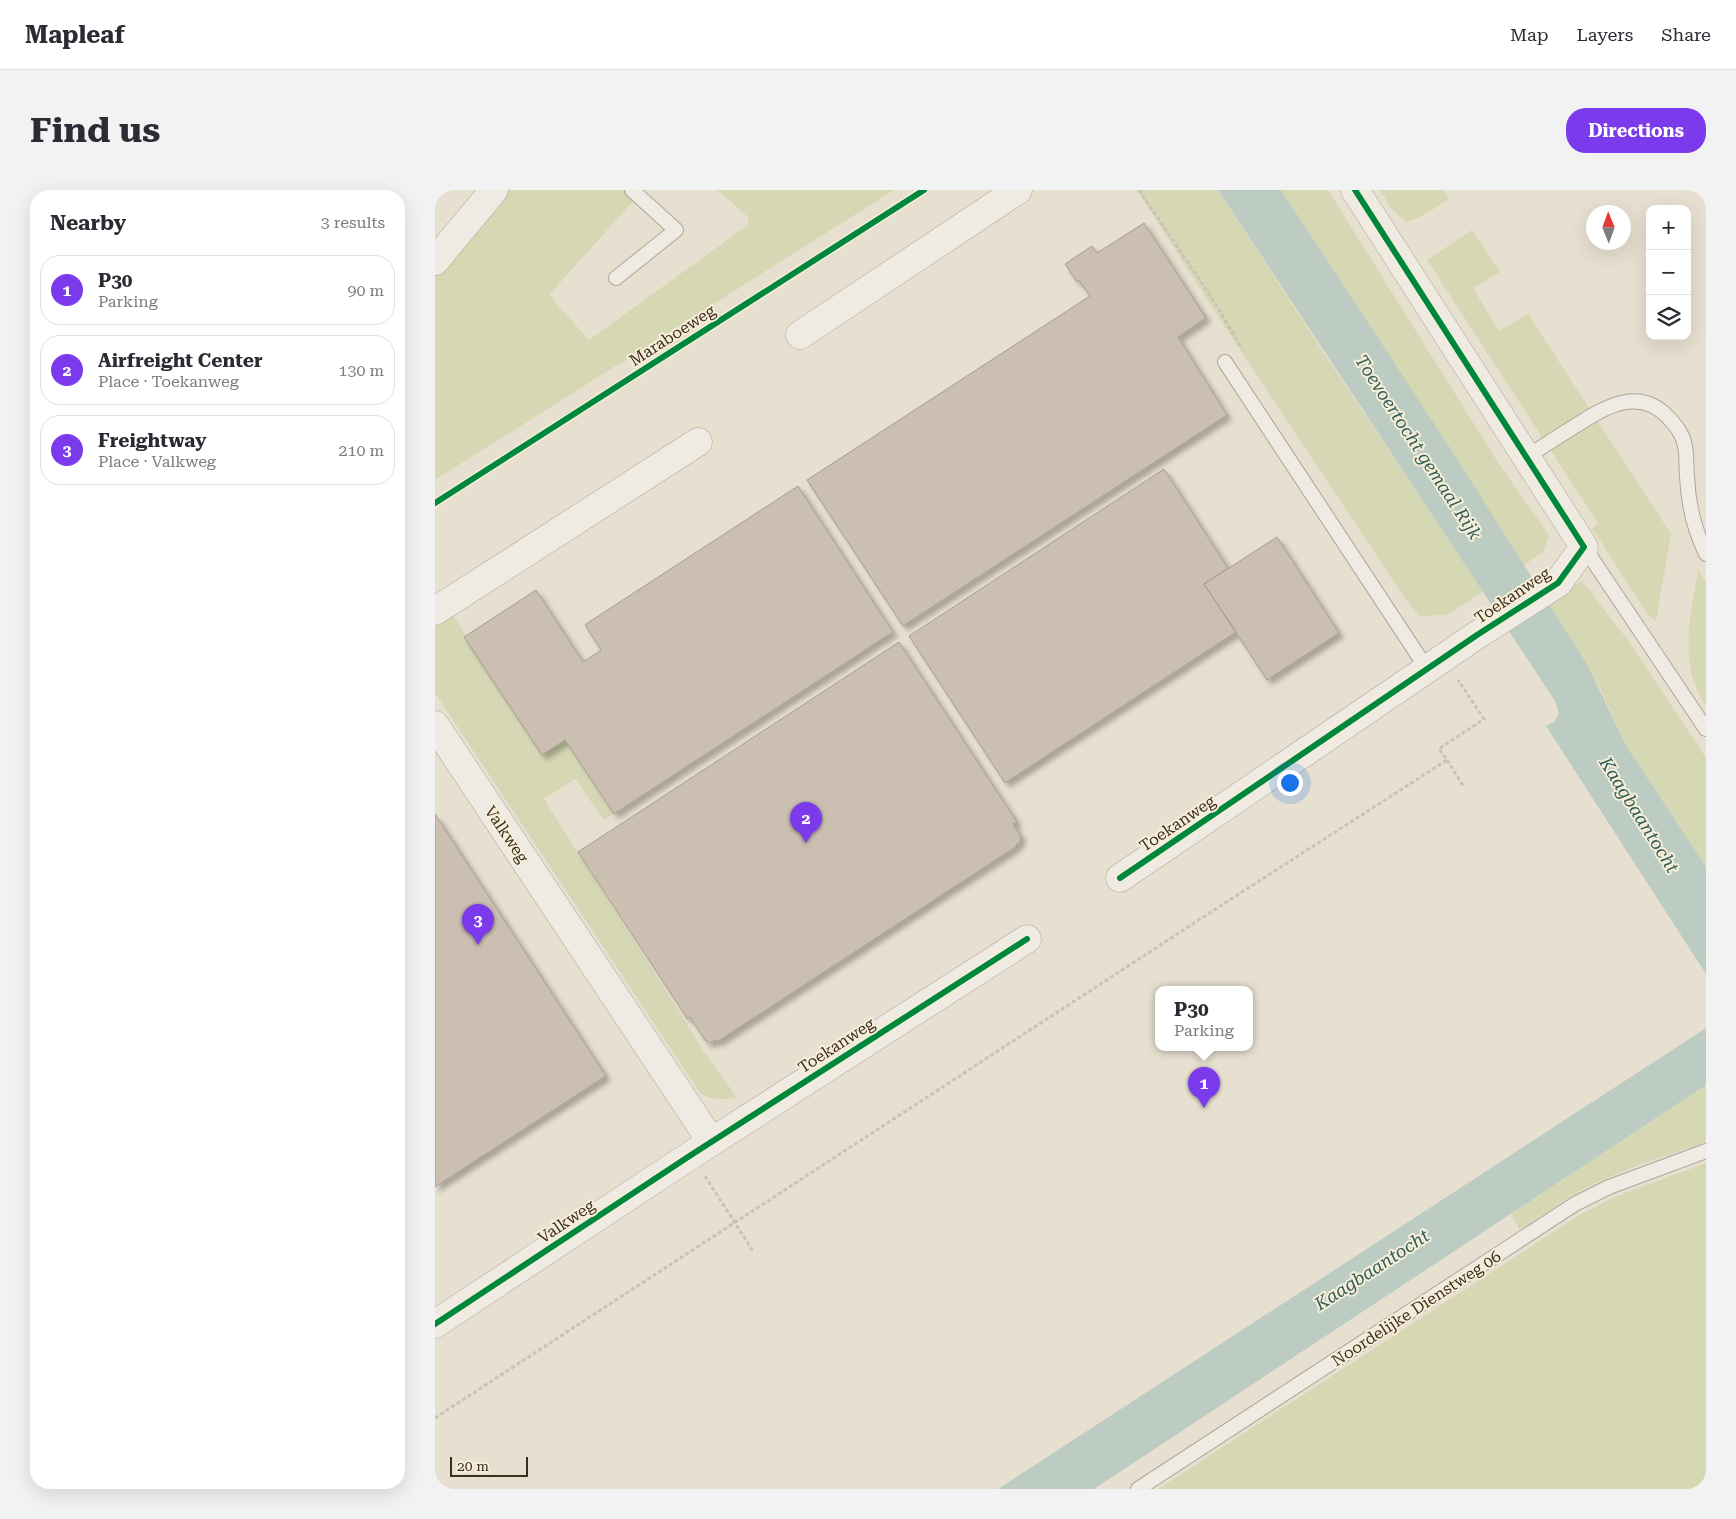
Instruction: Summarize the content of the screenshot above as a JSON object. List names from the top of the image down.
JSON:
{
  "streets": {
    "street": ["Toekanweg", "Valkweg"],
    "lane": ["Noordelijke Dienstweg 06"],
    "cycle path": ["Maraboeweg"]
  },
  "crossings": [
    ["Toekanweg", "Valkweg"]
  ],
  "water": ["Toevoertocht gemaal Rijk", "Kaagbaantocht"],
  "scale_bar": "20 m",
  "north": "top",
  "page": {
    "header": "Mapleaf",
    "nav": ["Map", "Layers", "Share"],
    "buttons": "Directions",
    "title": "Find us",
    "heading": ["Nearby", "3 results"],
    "map_buttons": ["+", "−"],
    "list": [
      {
        "mark": "1",
        "name": "P30",
        "note": "Parking",
        "value": "90 m"
      },
      {
        "mark": "2",
        "name": "Airfreight Center",
        "note": "Place · Toekanweg",
        "value": "130 m"
      },
      {
        "mark": "3",
        "name": "Freightway",
        "note": "Place · Valkweg",
        "value": "210 m"
      }
    ],
    "pins": ["2", "3", "1"],
    "popup": ["P30", "Parking"],
    "scale": "20 m"
  }
}
